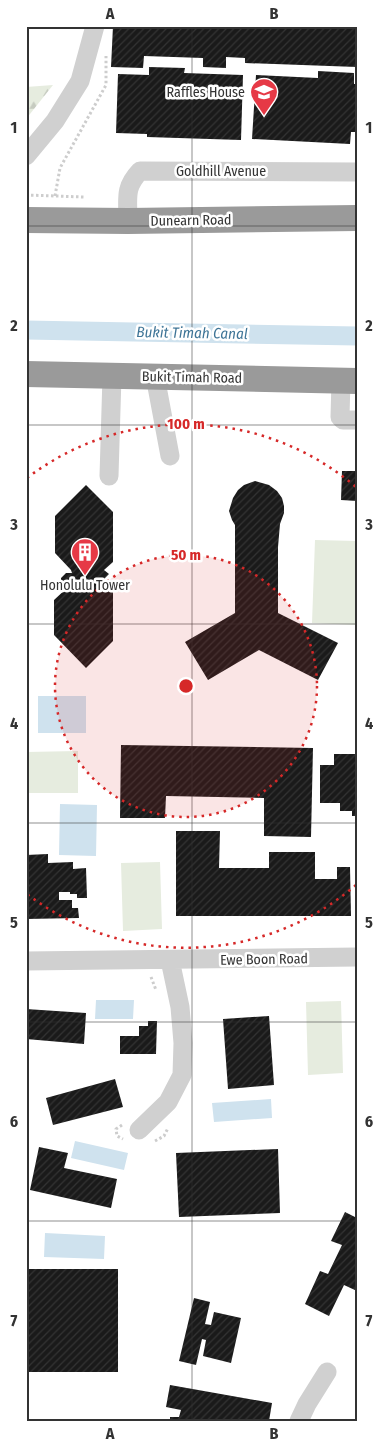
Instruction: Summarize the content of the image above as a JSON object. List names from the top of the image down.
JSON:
{
  "streets": {
    "highway": ["Dunearn Road", "Bukit Timah Road"],
    "street": ["Goldhill Avenue", "Ewe Boon Road"]
  },
  "crossings": [
    ["Goldhill Avenue", "Dunearn Road"]
  ],
  "water": ["Bukit Timah Canal"],
  "places": {
    "school or university": ["Raffles House"],
    "building": ["Honolulu Tower"]
  },
  "grid": {
    "columns": ["A", "B"],
    "rows": [
      "1",
      "2",
      "3",
      "4",
      "5",
      "6",
      "7"
    ]
  },
  "rings": ["100 m", "50 m"]
}
